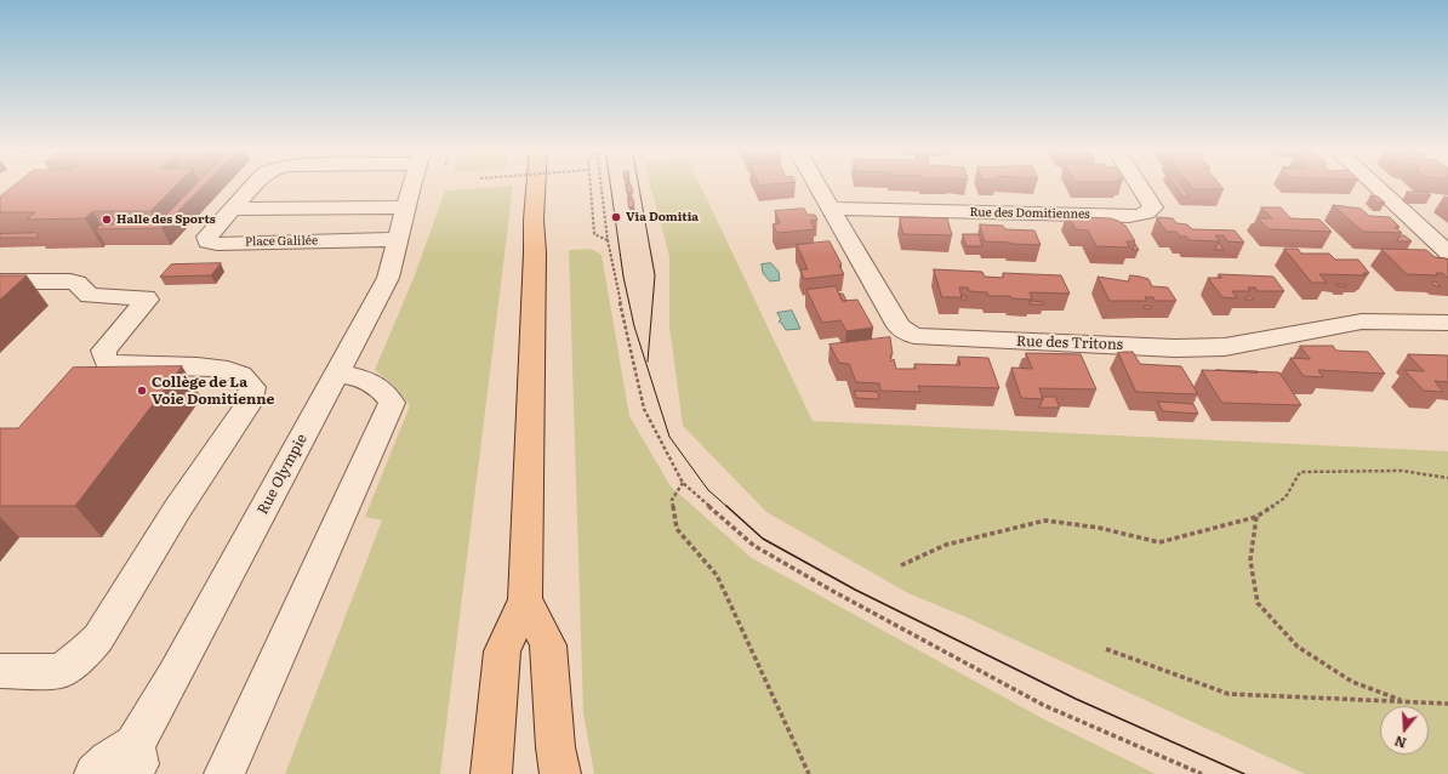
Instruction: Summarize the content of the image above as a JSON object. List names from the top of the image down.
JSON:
{
  "streets": {
    "street": [
      "Rue des Domitiennes",
      "Place Galilée",
      "Rue des Tritons",
      "Rue Olympie"
    ]
  },
  "crossings": [
    ["Rue des Domitiennes", "Rue des Tritons"],
    ["Place Galilée", "Rue Olympie"]
  ],
  "places": ["Via Domitia", "Halle des Sports", "Collège de La Voie Domitienne"],
  "north": "bottom"
}
